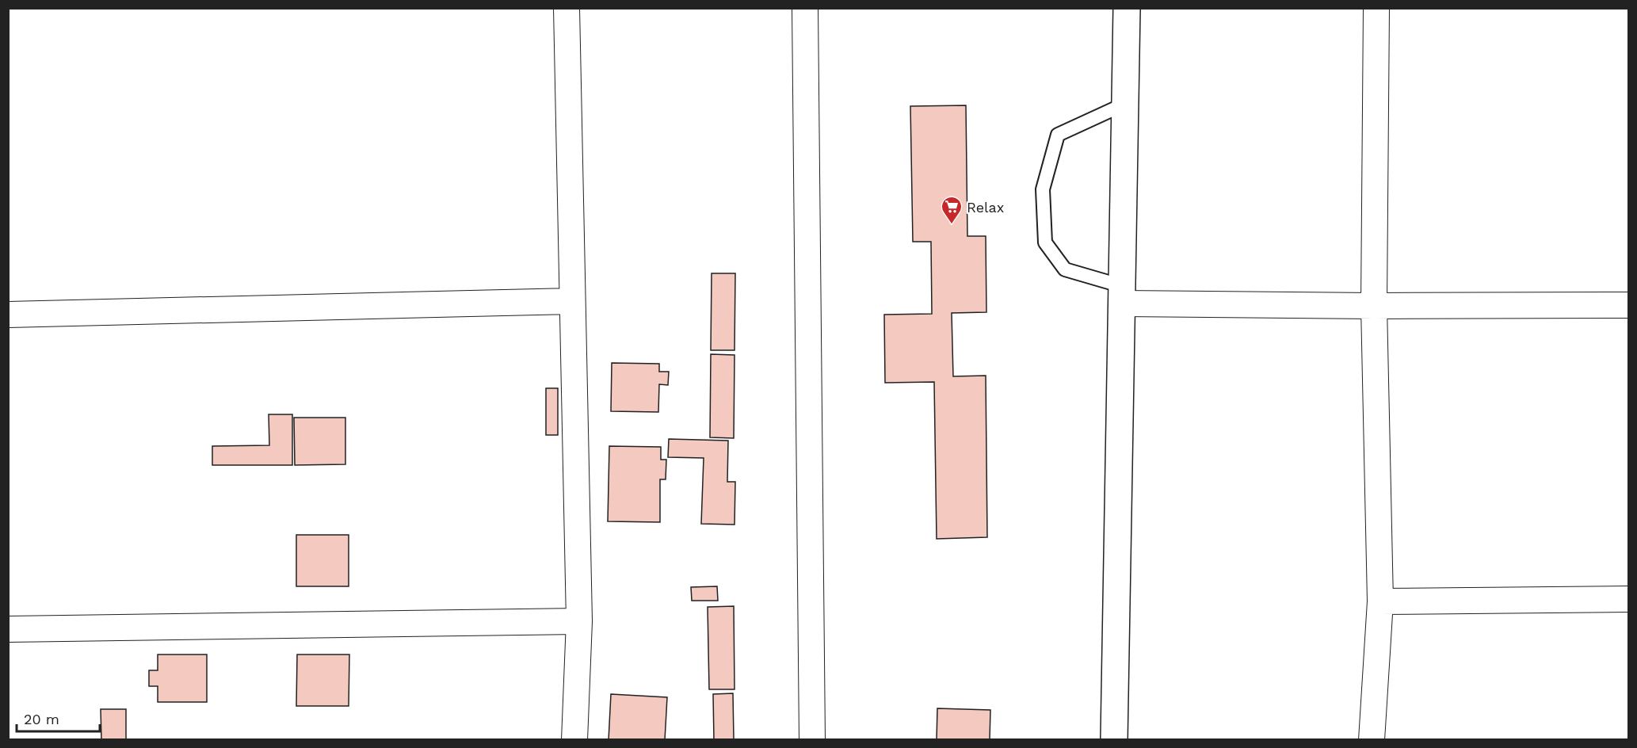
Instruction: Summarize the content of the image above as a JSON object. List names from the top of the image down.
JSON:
{
  "places": {
    "supermarket": ["Relax"]
  },
  "scale_bar": "20 m"
}
